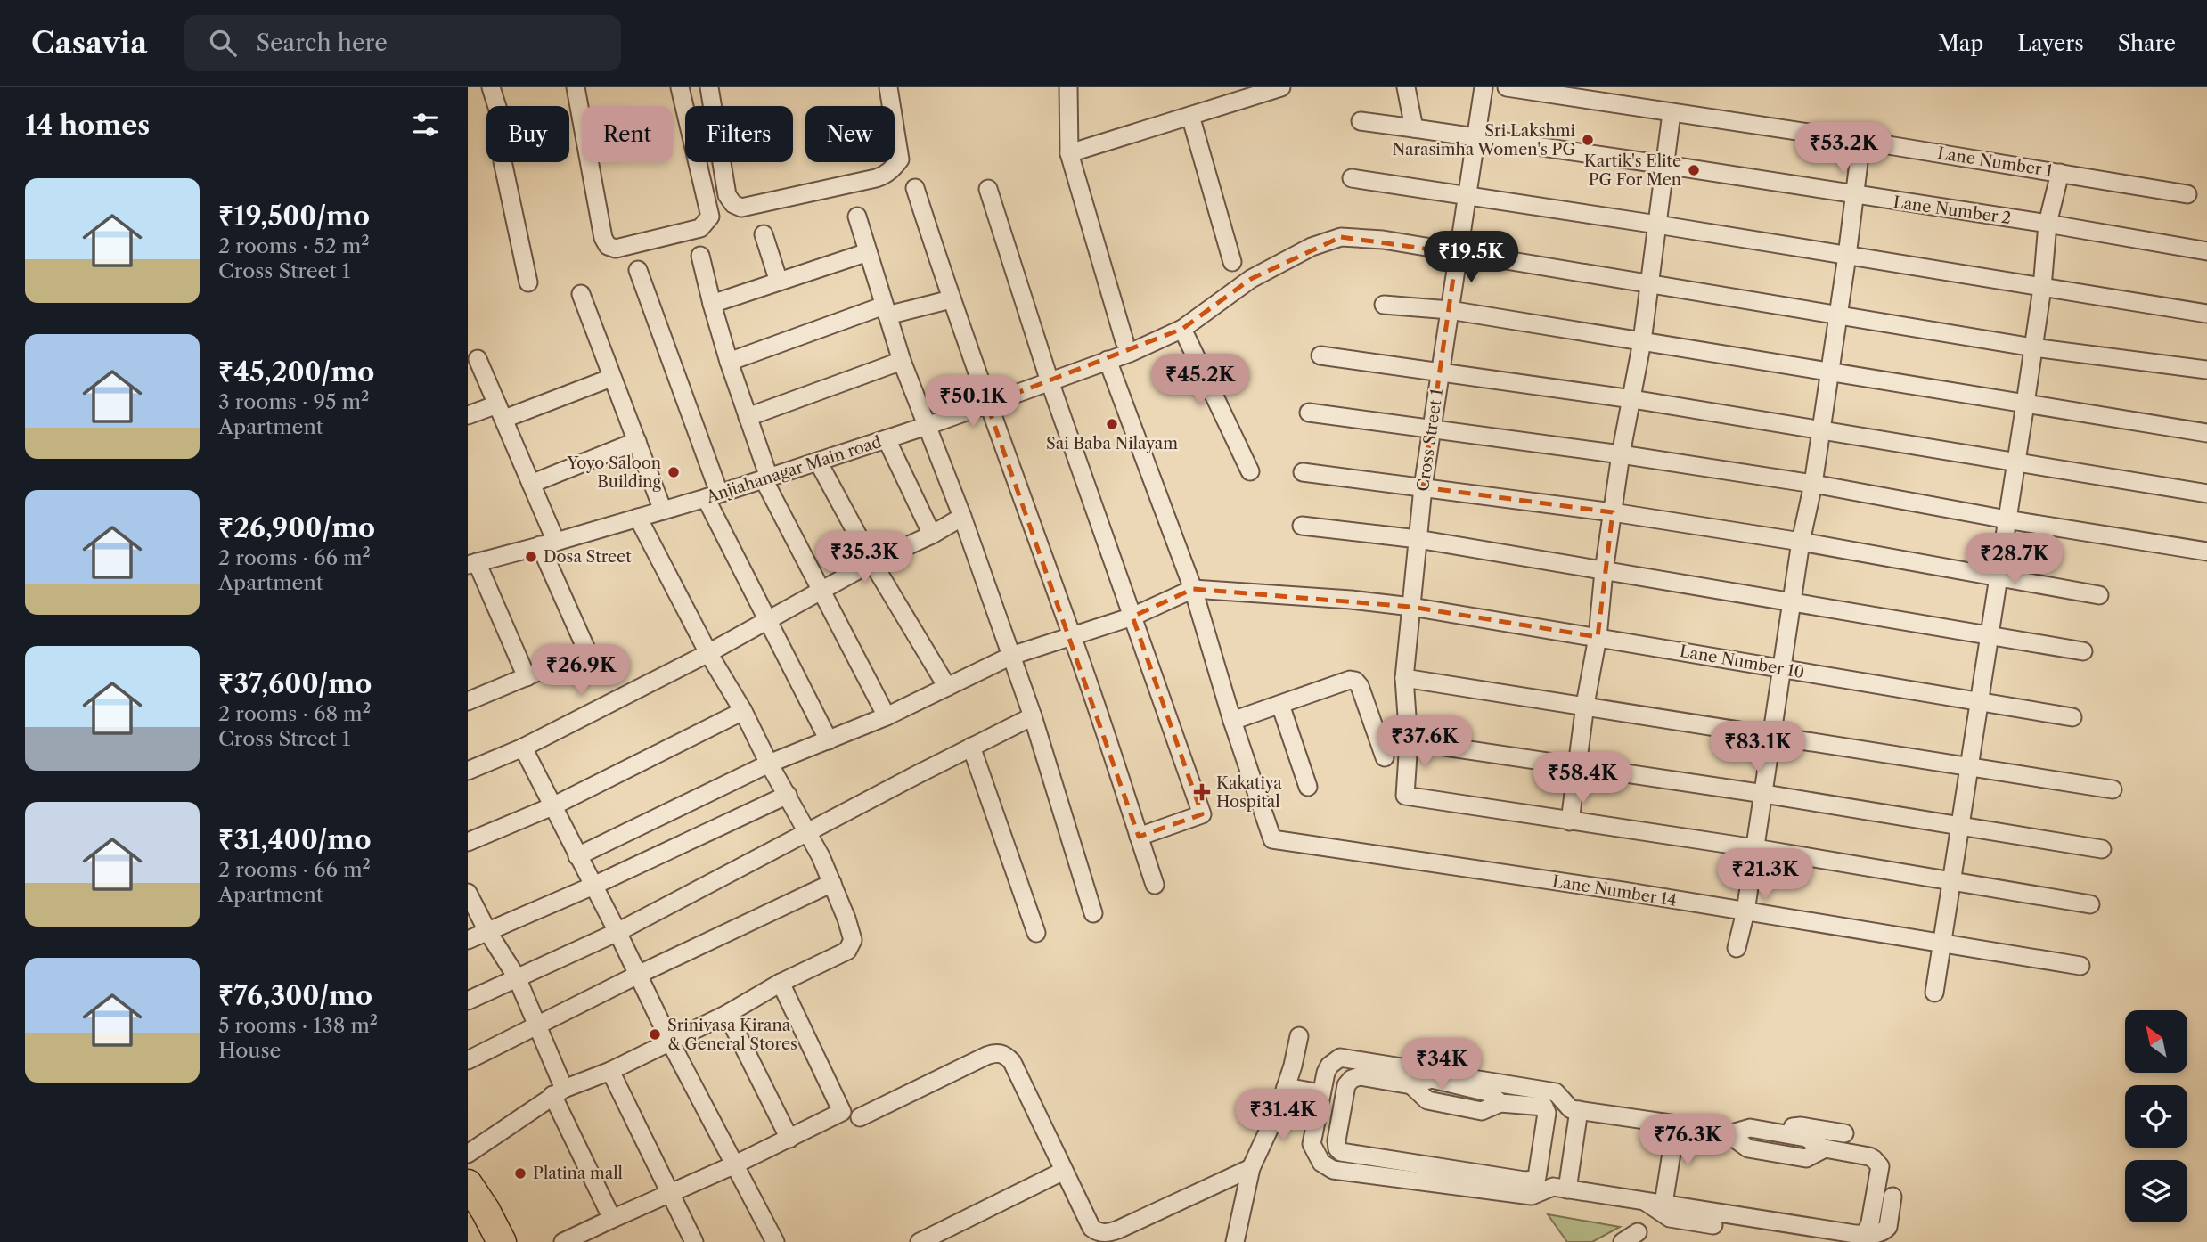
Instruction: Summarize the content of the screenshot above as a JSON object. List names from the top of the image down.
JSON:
{
  "streets": {
    "street": [
      "Lane Number 1",
      "Lane Number 2",
      "Cross Street 1",
      "Anjiahanagar Main road",
      "Lane Number 10",
      "Lane Number 14"
    ]
  },
  "crossings": [
    ["Lane Number 2", "Cross Street 1"],
    ["Cross Street 1", "Anjiahanagar Main road"],
    ["Cross Street 1", "Lane Number 10"]
  ],
  "places": {
    "other": [
      "Sri Lakshmi Narasimha Women's PG",
      "Kartik's Elite PG For Men",
      "Sai Baba Nilayam",
      "Yoyo Saloon Building",
      "Dosa Street",
      "Srinivasa Kirana & General Stores",
      "Platina mall"
    ],
    "health": ["Kakatiya Hospital"]
  },
  "north": "top left",
  "page": {
    "header": "Casavia",
    "search": "Search here",
    "nav": ["Map", "Layers", "Share"],
    "heading": "14 homes",
    "chip": [
      "Buy",
      "Rent",
      "Filters",
      "New"
    ],
    "price": [
      "₹53.2K",
      "₹19.5K",
      "₹45.2K",
      "₹50.1K",
      "₹35.3K",
      "₹28.7K",
      "₹26.9K",
      "₹37.6K",
      "₹83.1K",
      "₹58.4K",
      "₹21.3K",
      "₹34K",
      "₹31.4K",
      "₹76.3K"
    ],
    "list": [
      {
        "name": "₹19,500/mo",
        "note": "2 rooms · 52 m² · Cross Street 1"
      },
      {
        "name": "₹45,200/mo",
        "note": "3 rooms · 95 m² · Apartment"
      },
      {
        "name": "₹26,900/mo",
        "note": "2 rooms · 66 m² · Apartment"
      },
      {
        "name": "₹37,600/mo",
        "note": "2 rooms · 68 m² · Cross Street 1"
      },
      {
        "name": "₹31,400/mo",
        "note": "2 rooms · 66 m² · Apartment"
      },
      {
        "name": "₹76,300/mo",
        "note": "5 rooms · 138 m² · House"
      }
    ]
  }
}
